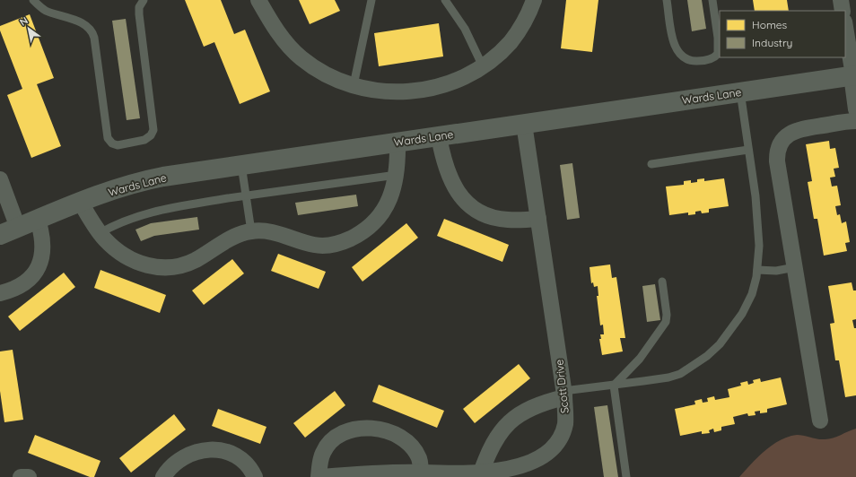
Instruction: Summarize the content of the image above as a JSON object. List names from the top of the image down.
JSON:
{
  "streets": {
    "street": ["Wards Lane", "Scott Drive"]
  },
  "crossings": [
    ["Wards Lane", "Scott Drive"]
  ],
  "legend": ["Homes", "Industry"],
  "north": "top left"
}
